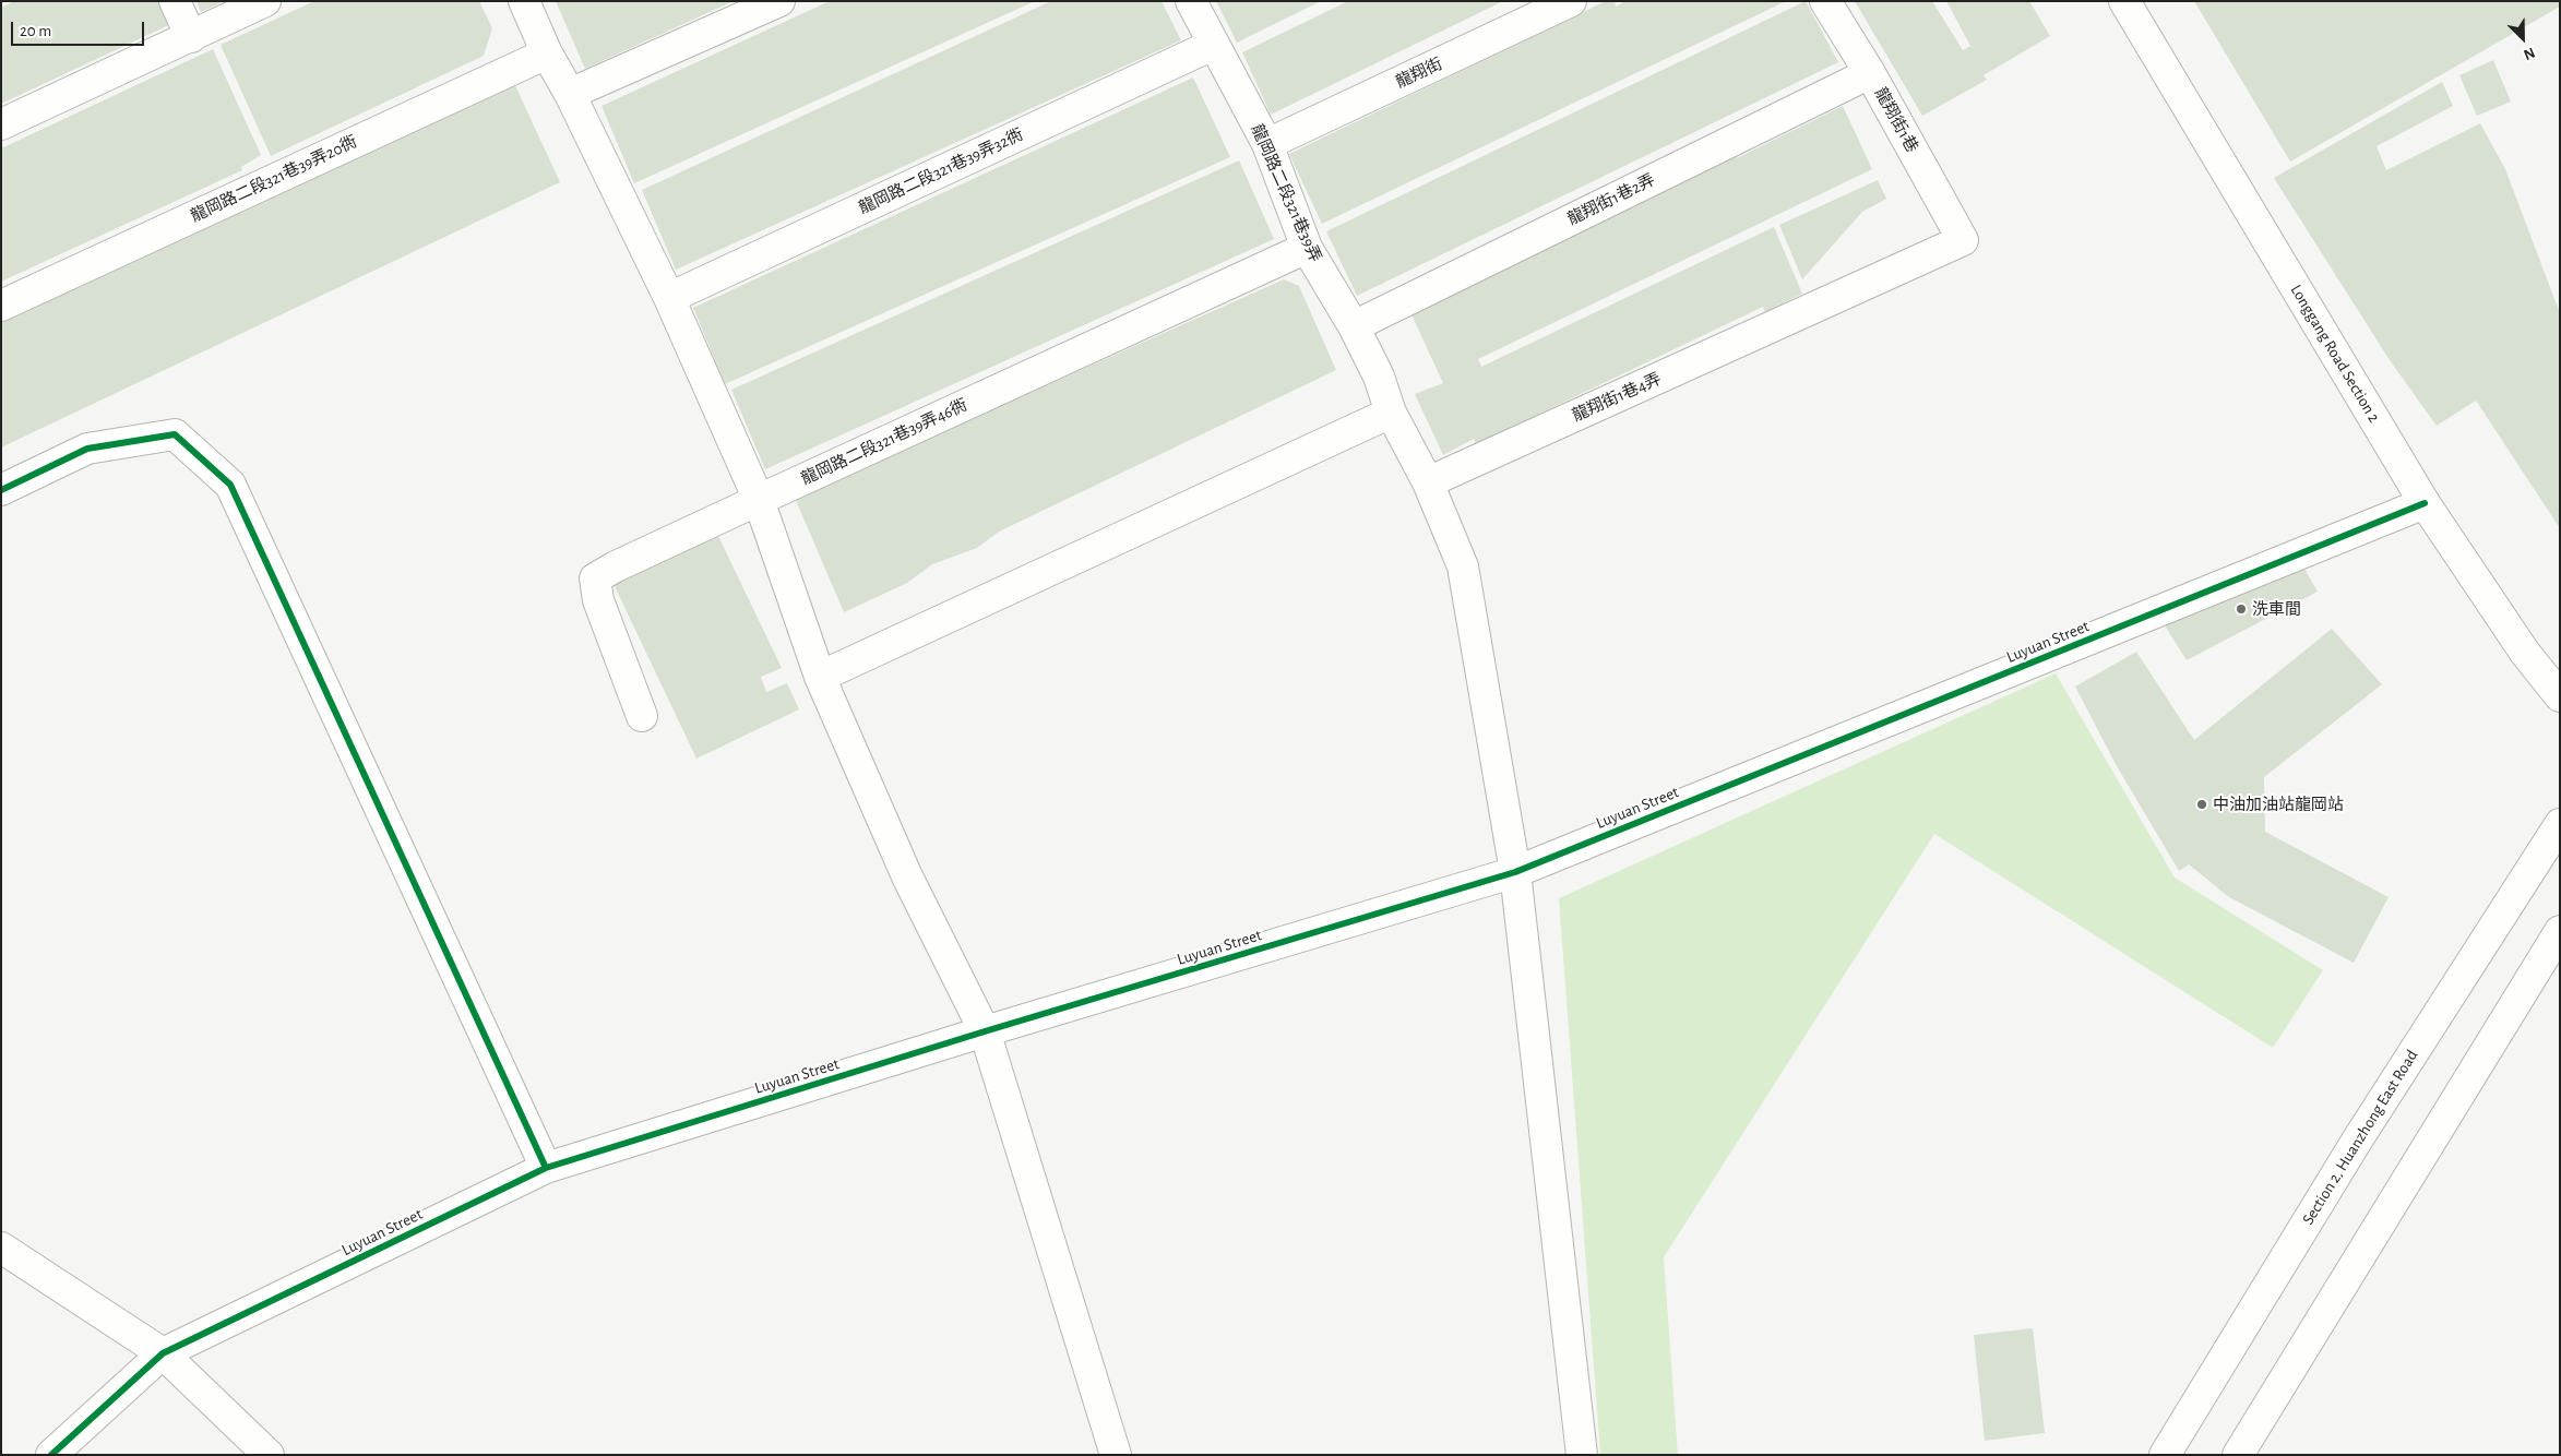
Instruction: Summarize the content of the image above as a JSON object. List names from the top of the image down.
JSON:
{
  "streets": {
    "street": [
      "龍翔街",
      "龍翔街1巷",
      "龍岡路二段321巷39弄32衖",
      "龍岡路二段321巷39弄20衖",
      "龍岡路二段321巷39弄",
      "龍翔街1巷2弄",
      "Longgang Road Section 2",
      "龍翔街1巷4弄",
      "龍岡路二段321巷39弄46衖",
      "Luyuan Street",
      "Section 2, Huanzhong East Road"
    ]
  },
  "crossings": [
    ["龍翔街", "龍岡路二段321巷39弄"],
    ["龍翔街1巷", "龍翔街1巷2弄"],
    ["龍翔街1巷", "龍翔街1巷4弄"],
    ["龍岡路二段321巷39弄32衖", "龍岡路二段321巷39弄"],
    ["龍岡路二段321巷39弄", "龍翔街1巷2弄"],
    ["龍岡路二段321巷39弄", "龍岡路二段321巷39弄46衖"],
    ["Longgang Road Section 2", "Luyuan Street"]
  ],
  "places": ["洗車間", "中油加油站龍岡站"],
  "scale_bar": "20 m",
  "north": "bottom right"
}
